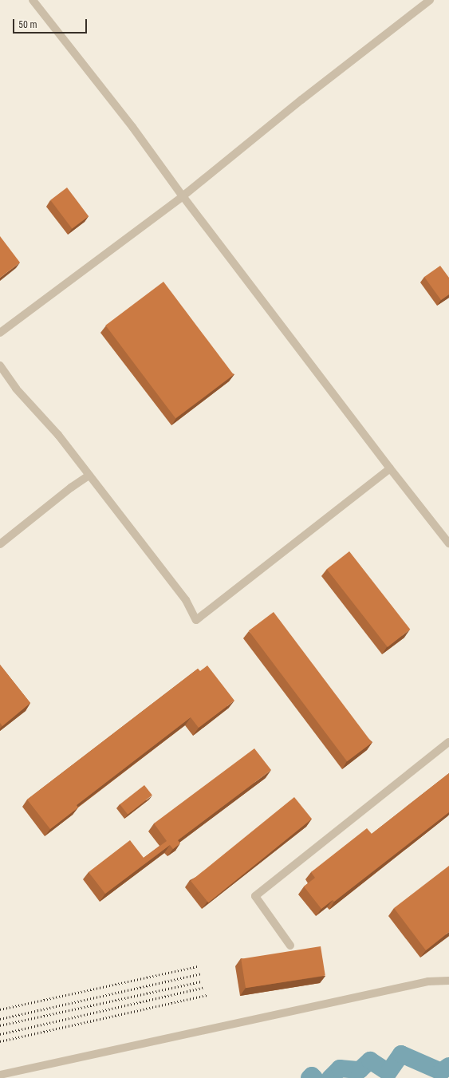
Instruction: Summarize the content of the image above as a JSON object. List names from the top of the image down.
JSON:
{
  "scale_bar": "50 m"
}
